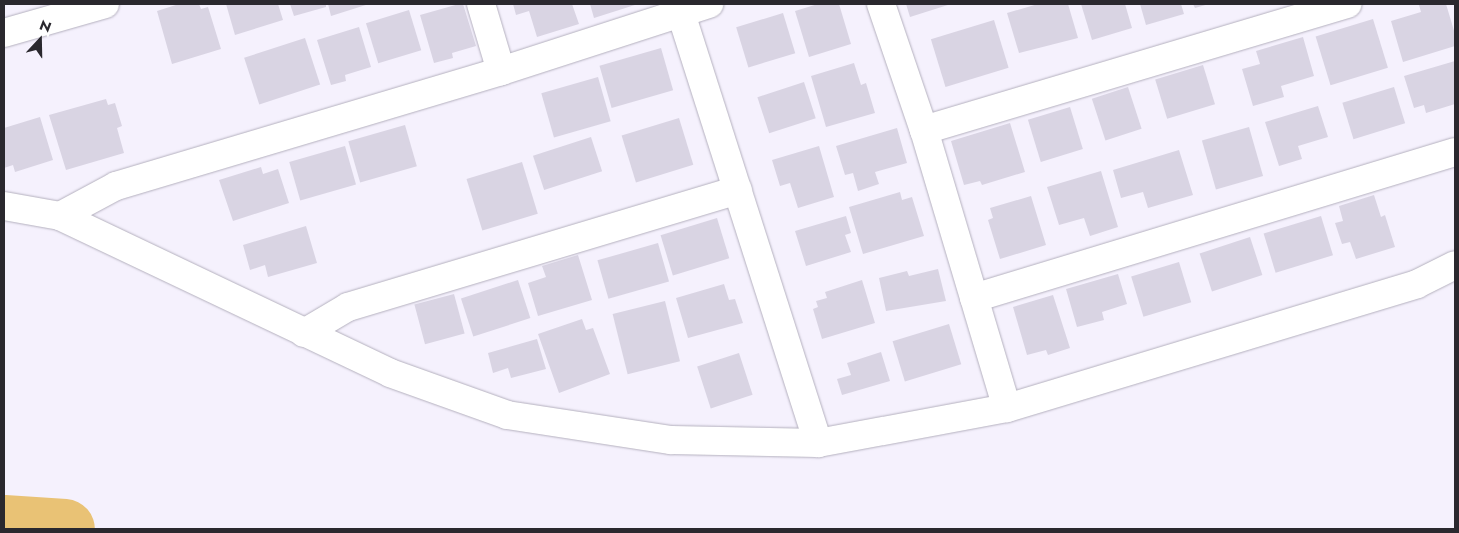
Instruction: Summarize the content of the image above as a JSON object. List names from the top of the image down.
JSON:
{
  "north": "top"
}
